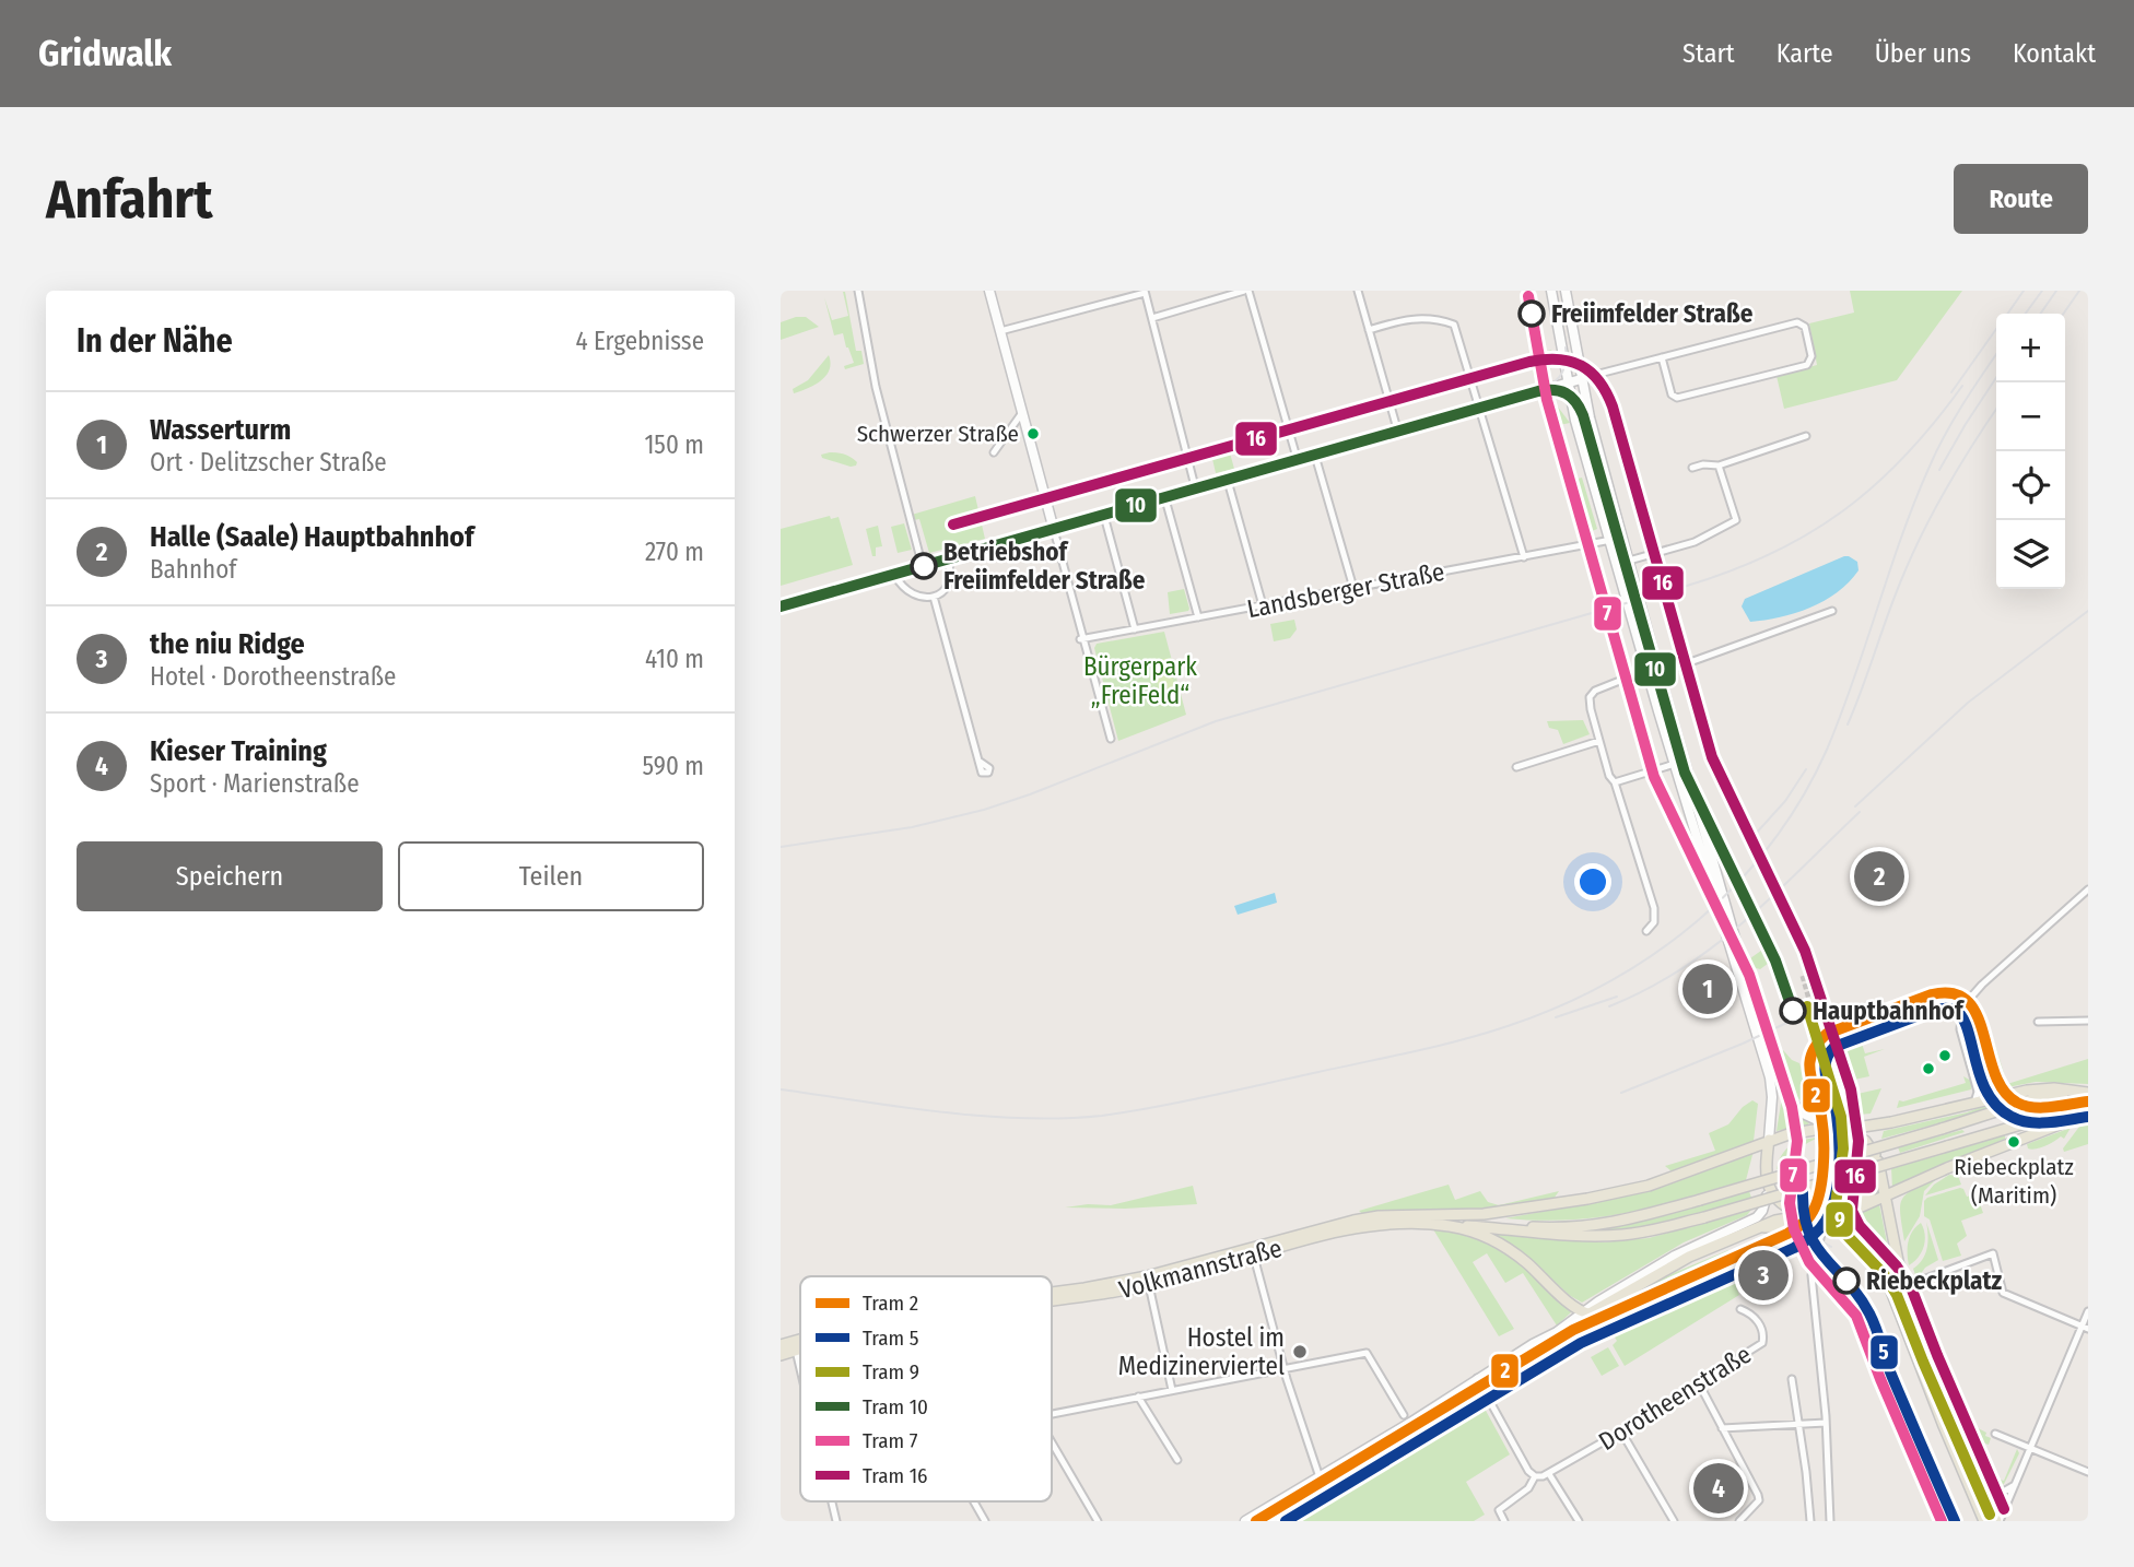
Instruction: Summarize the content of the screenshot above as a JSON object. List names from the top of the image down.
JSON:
{
  "streets": {
    "main road": ["Volkmannstraße"],
    "street": ["Landsberger Straße", "Dorotheenstraße"]
  },
  "parks": ["Bürgerpark „FreiFeld“"],
  "places": [
    "Freiimfelder Straße",
    "Schwerzer Straße",
    "Betriebshof Freiimfelder Straße",
    "Hauptbahnhof",
    "Riebeckplatz (Maritim)",
    "Riebeckplatz",
    "Hostel im Medizinerviertel"
  ],
  "lines": [
    "tram line 7",
    "tram line 16",
    "tram line 10",
    "tram line 2",
    "tram line 9",
    "tram line 5"
  ],
  "legend": [
    "Tram 2",
    "Tram 5",
    "Tram 9",
    "Tram 10",
    "Tram 7",
    "Tram 16"
  ],
  "page": {
    "header": "Gridwalk",
    "nav": [
      "Start",
      "Karte",
      "Über uns",
      "Kontakt"
    ],
    "buttons": [
      "Route",
      ["Speichern", "Teilen"]
    ],
    "title": "Anfahrt",
    "heading": ["In der Nähe", "4 Ergebnisse"],
    "map_buttons": ["+", "−"],
    "list": [
      {
        "mark": "1",
        "name": "Wasserturm",
        "note": "Ort · Delitzscher Straße",
        "value": "150 m"
      },
      {
        "mark": "2",
        "name": "Halle (Saale) Hauptbahnhof",
        "note": "Bahnhof",
        "value": "270 m"
      },
      {
        "mark": "3",
        "name": "the niu Ridge",
        "note": "Hotel · Dorotheenstraße",
        "value": "410 m"
      },
      {
        "mark": "4",
        "name": "Kieser Training",
        "note": "Sport · Marienstraße",
        "value": "590 m"
      }
    ],
    "pins": [
      "2",
      "1",
      "3",
      "4"
    ]
  }
}
